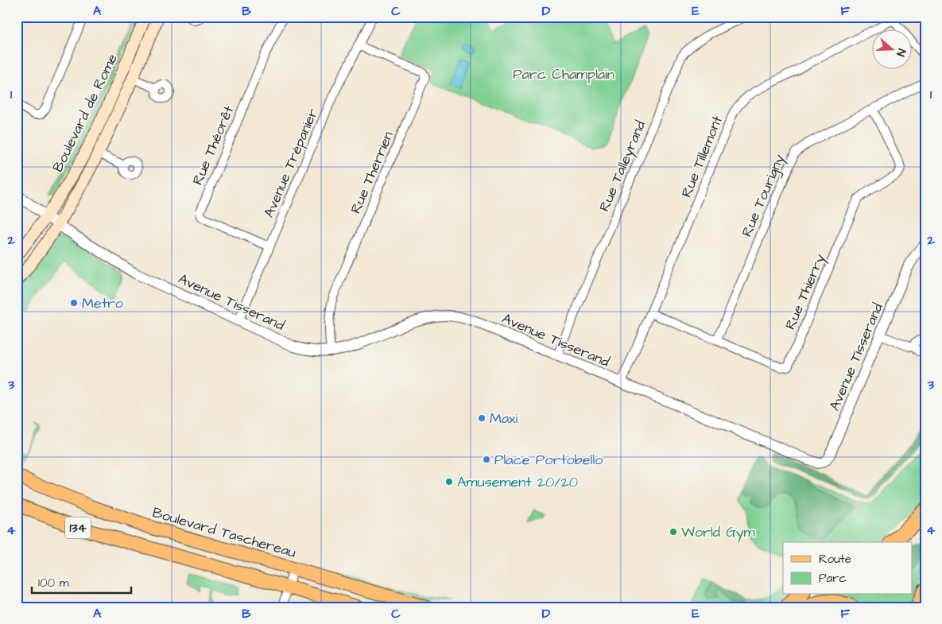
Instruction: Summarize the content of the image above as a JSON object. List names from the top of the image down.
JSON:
{
  "streets": {
    "main road": ["Boulevard de Rome", "134", "Boulevard Taschereau"],
    "street": [
      "Rue Théorêt",
      "Rue Tillemont",
      "Avenue Trépanier",
      "Rue Talleyrand",
      "Rue Therrien",
      "Rue Tourigny",
      "Rue Thierry",
      "Avenue Tisserand"
    ]
  },
  "crossings": [
    ["Boulevard de Rome", "Avenue Tisserand"],
    ["Rue Théorêt", "Avenue Trépanier"],
    ["Rue Tillemont", "Rue Thierry"],
    ["Rue Tillemont", "Avenue Tisserand"],
    ["Avenue Trépanier", "Rue Therrien"],
    ["Avenue Trépanier", "Avenue Tisserand"],
    ["Rue Talleyrand", "Avenue Tisserand"],
    ["Rue Therrien", "Avenue Tisserand"],
    ["Rue Tourigny", "Rue Thierry"]
  ],
  "parks": ["Parc Champlain"],
  "places": [
    "Metro",
    "Maxi",
    "Place Portobello",
    "Amusement 20/20",
    "World Gym"
  ],
  "legend": ["Route", "Parc"],
  "scale_bar": "100 m",
  "north": "right",
  "grid": {
    "columns": [
      "A",
      "B",
      "C",
      "D",
      "E",
      "F"
    ],
    "rows": [
      "1",
      "2",
      "3",
      "4"
    ]
  }
}
